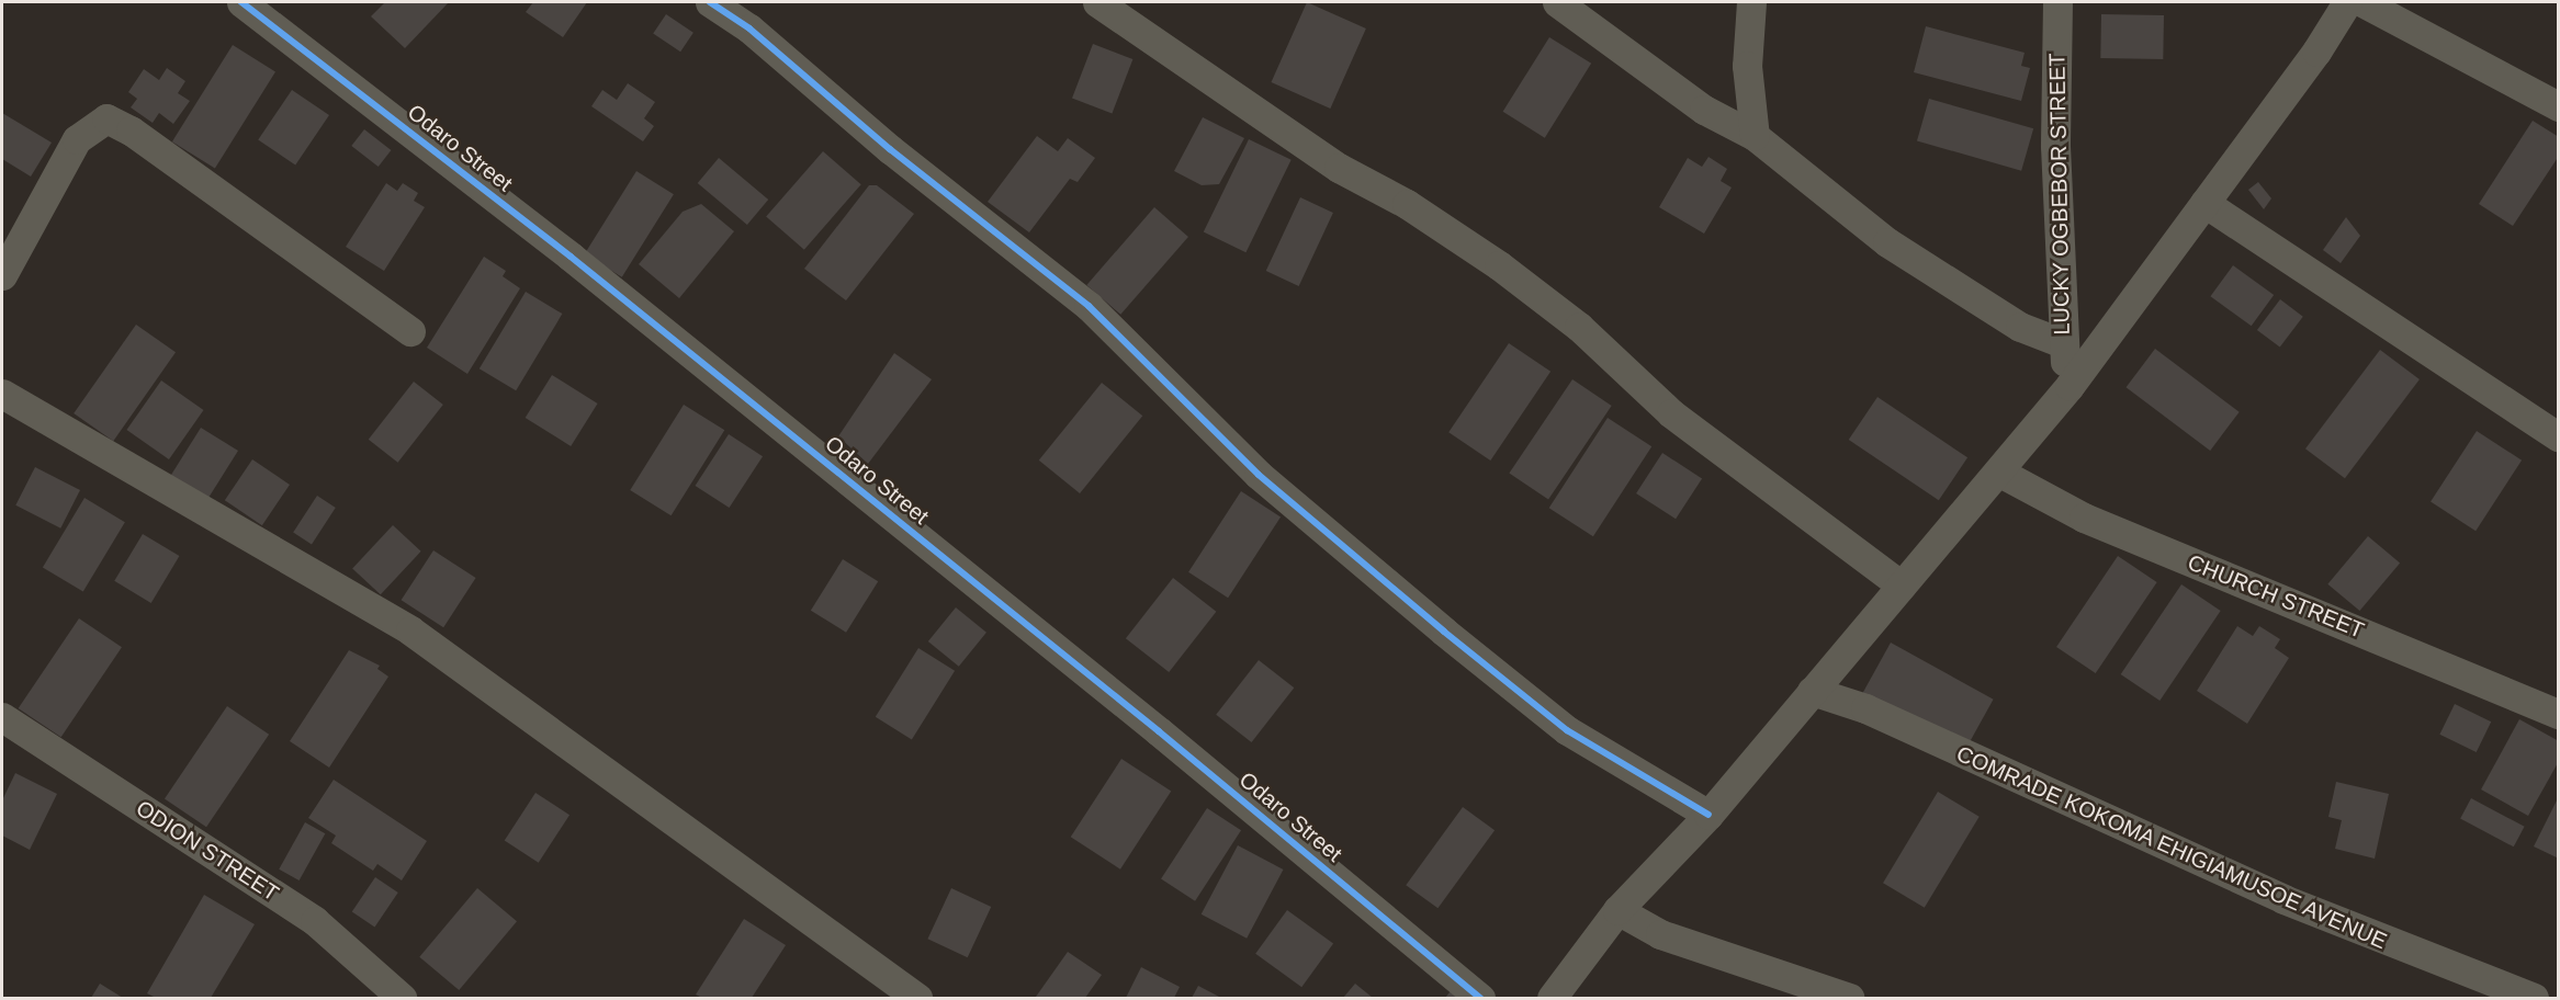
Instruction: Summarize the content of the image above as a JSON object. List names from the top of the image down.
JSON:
{
  "streets": {
    "street": [
      "Odaro Street",
      "LUCKY OGBEBOR STREET",
      "CHURCH STREET",
      "COMRADE KOKOMA EHIGIAMUSOE AVENUE",
      "ODION STREET"
    ]
  }
}
